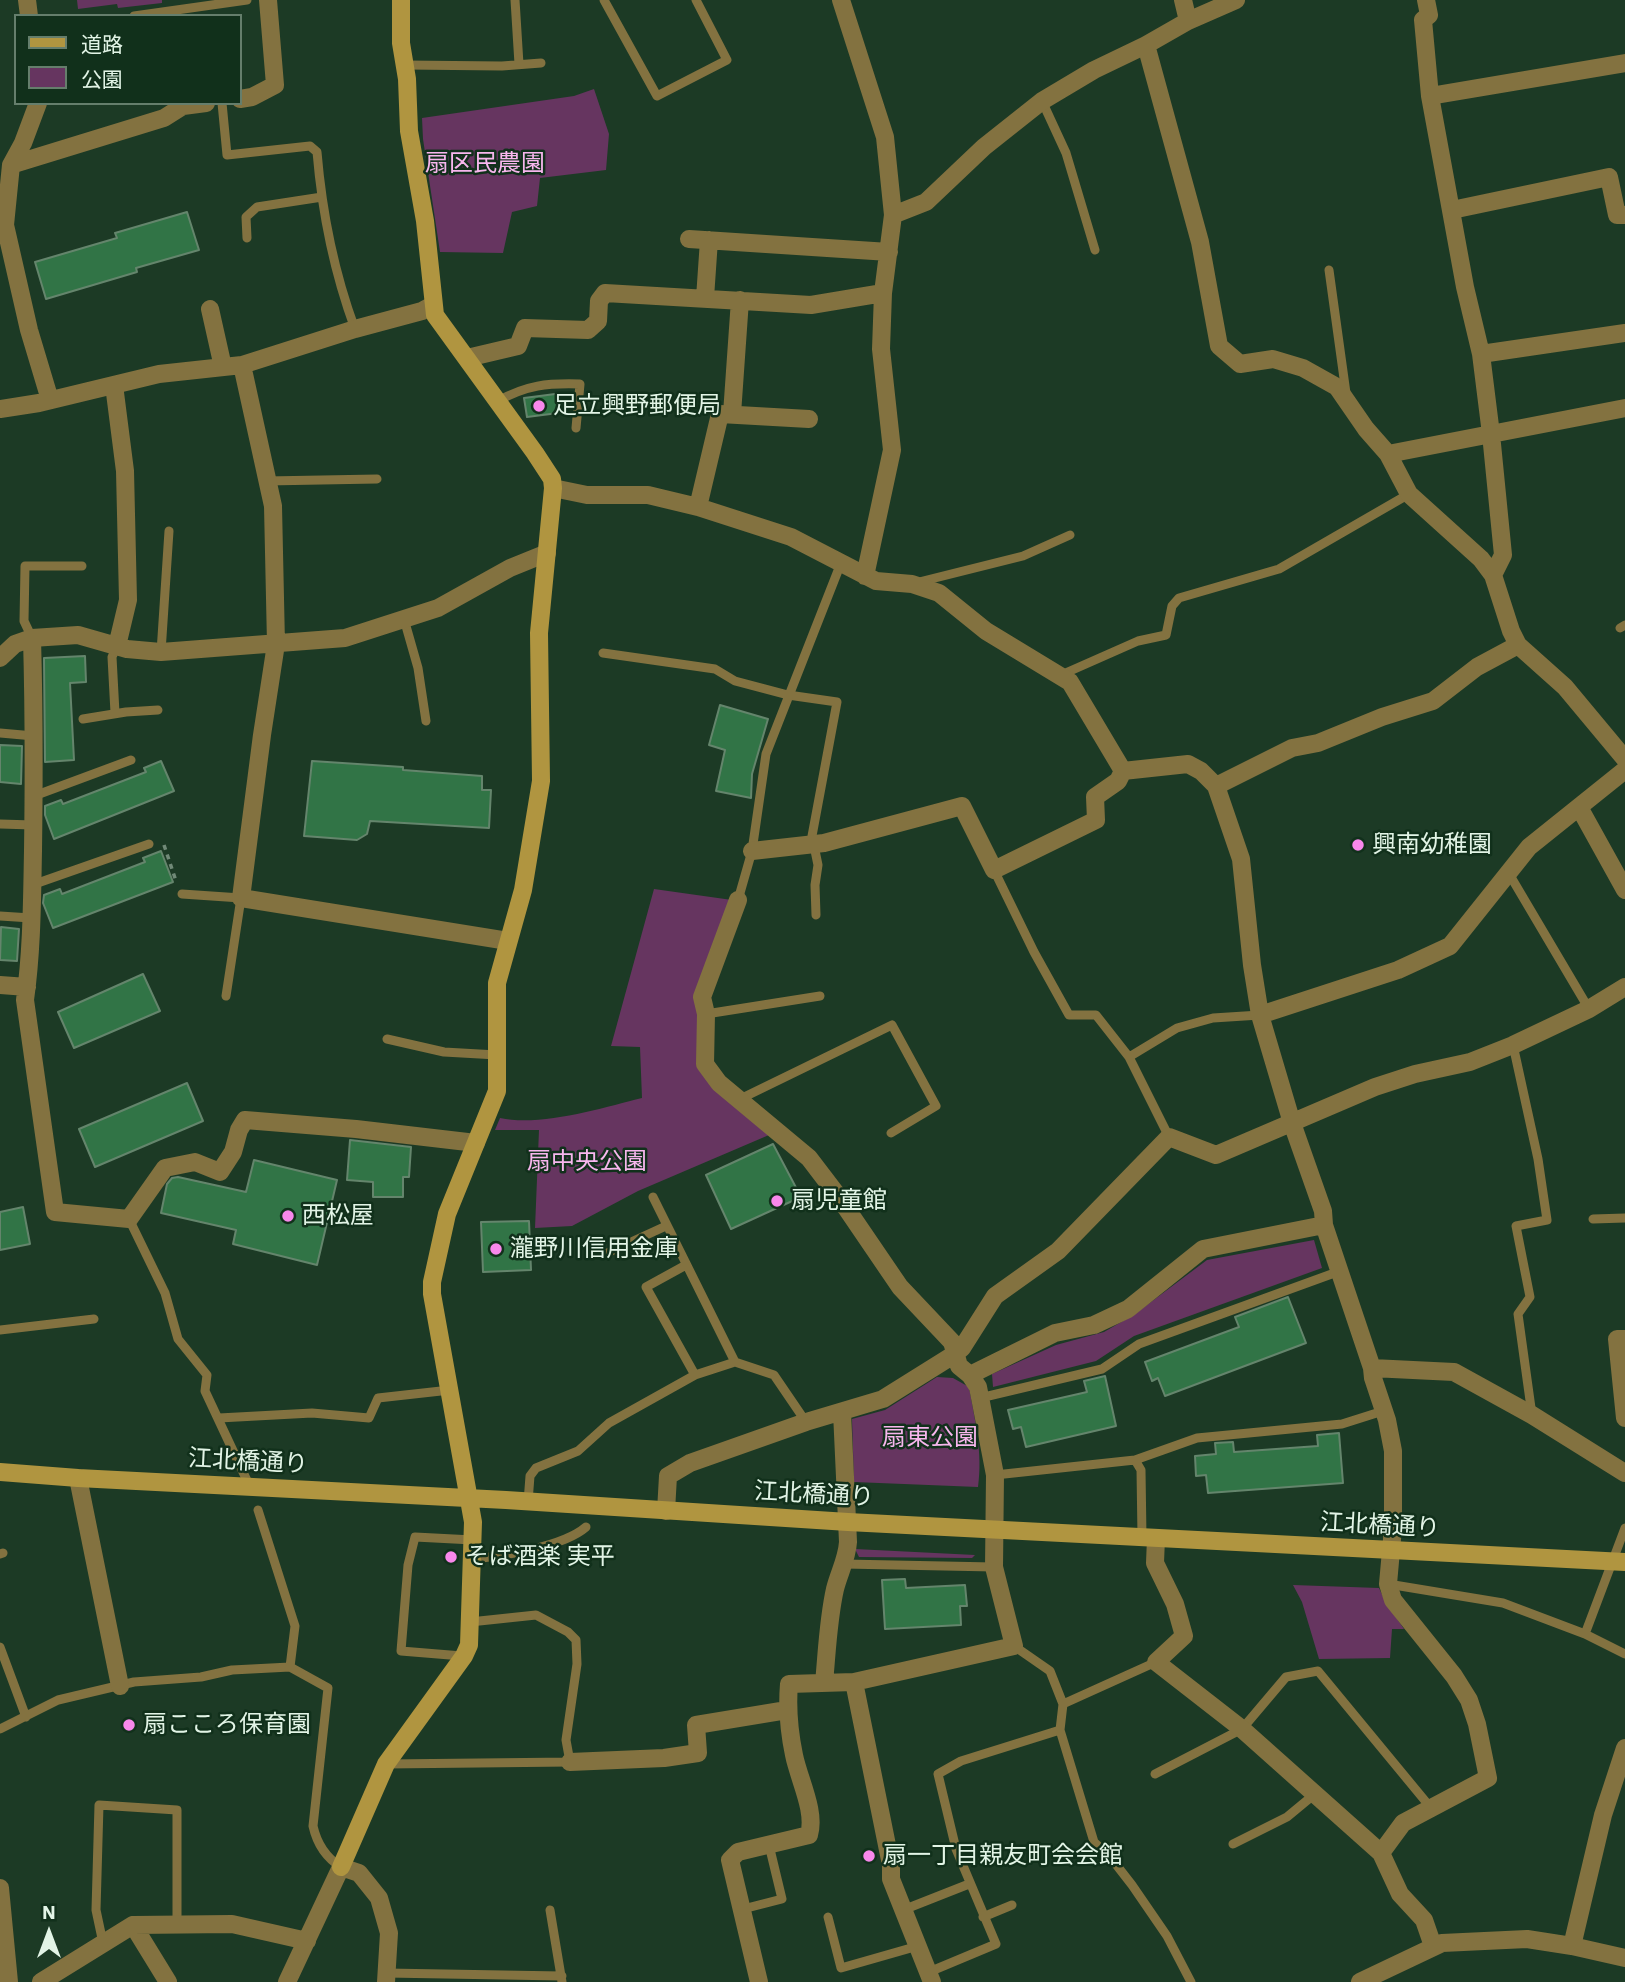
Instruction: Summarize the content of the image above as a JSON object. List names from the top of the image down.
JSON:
{
  "streets": {
    "street": ["江北橋通り"]
  },
  "parks": ["扇区民農園", "扇中央公園", "扇東公園"],
  "places": [
    "足立興野郵便局",
    "興南幼稚園",
    "扇児童館",
    "西松屋",
    "瀧野川信用金庫",
    "そば酒楽 実平",
    "扇こころ保育園",
    "扇一丁目親友町会会館"
  ],
  "legend": ["道路", "公園"],
  "north": "top"
}
